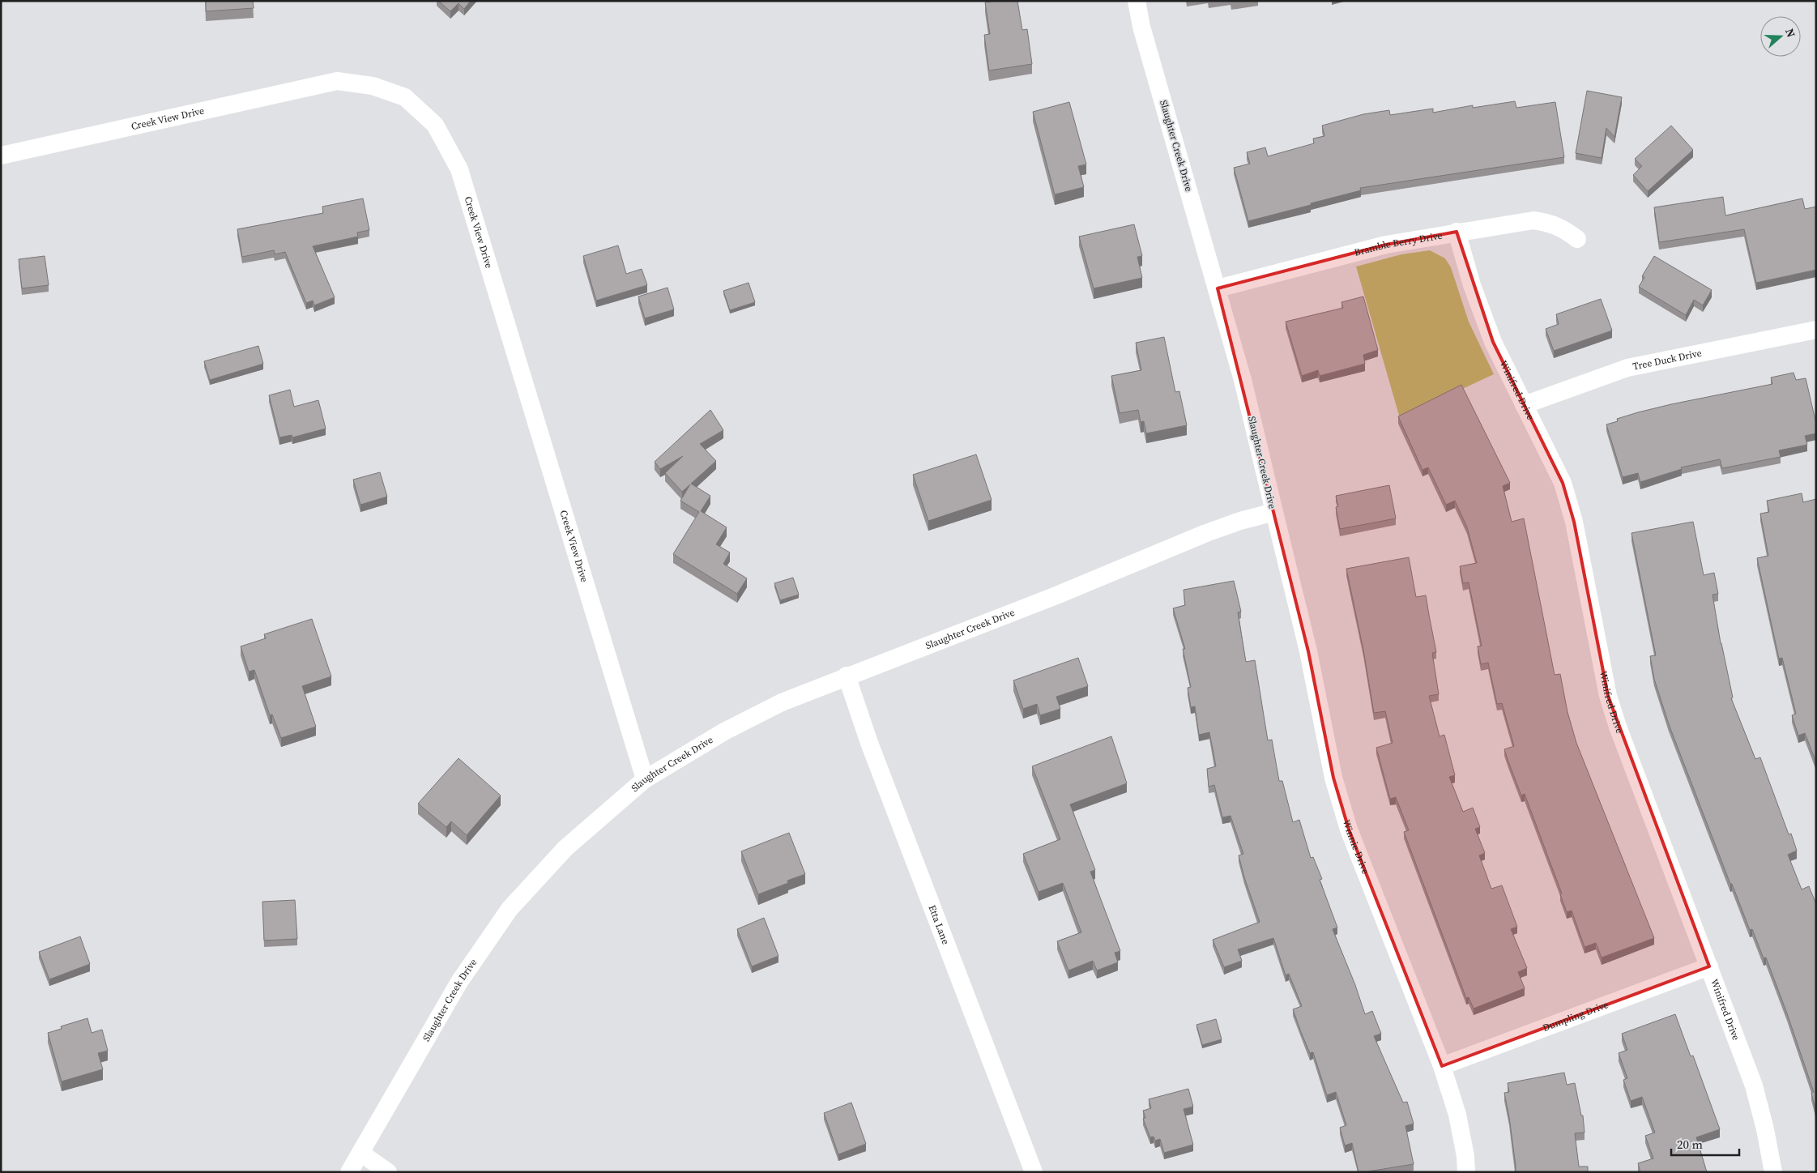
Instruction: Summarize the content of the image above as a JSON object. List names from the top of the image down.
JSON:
{
  "streets": {
    "street": [
      "Creek View Drive",
      "Slaughter Creek Drive",
      "Bramble Berry Drive",
      "Tree Duck Drive",
      "Winifred Drive",
      "Winnie Drive",
      "Etta Lane",
      "Dumpling Drive"
    ]
  },
  "crossings": [
    ["Creek View Drive", "Slaughter Creek Drive"],
    ["Slaughter Creek Drive", "Bramble Berry Drive"],
    ["Slaughter Creek Drive", "Winnie Drive"],
    ["Slaughter Creek Drive", "Etta Lane"],
    ["Bramble Berry Drive", "Winifred Drive"],
    ["Tree Duck Drive", "Winifred Drive"],
    ["Winifred Drive", "Dumpling Drive"],
    ["Winnie Drive", "Dumpling Drive"]
  ],
  "scale_bar": "20 m",
  "north": "right"
}
